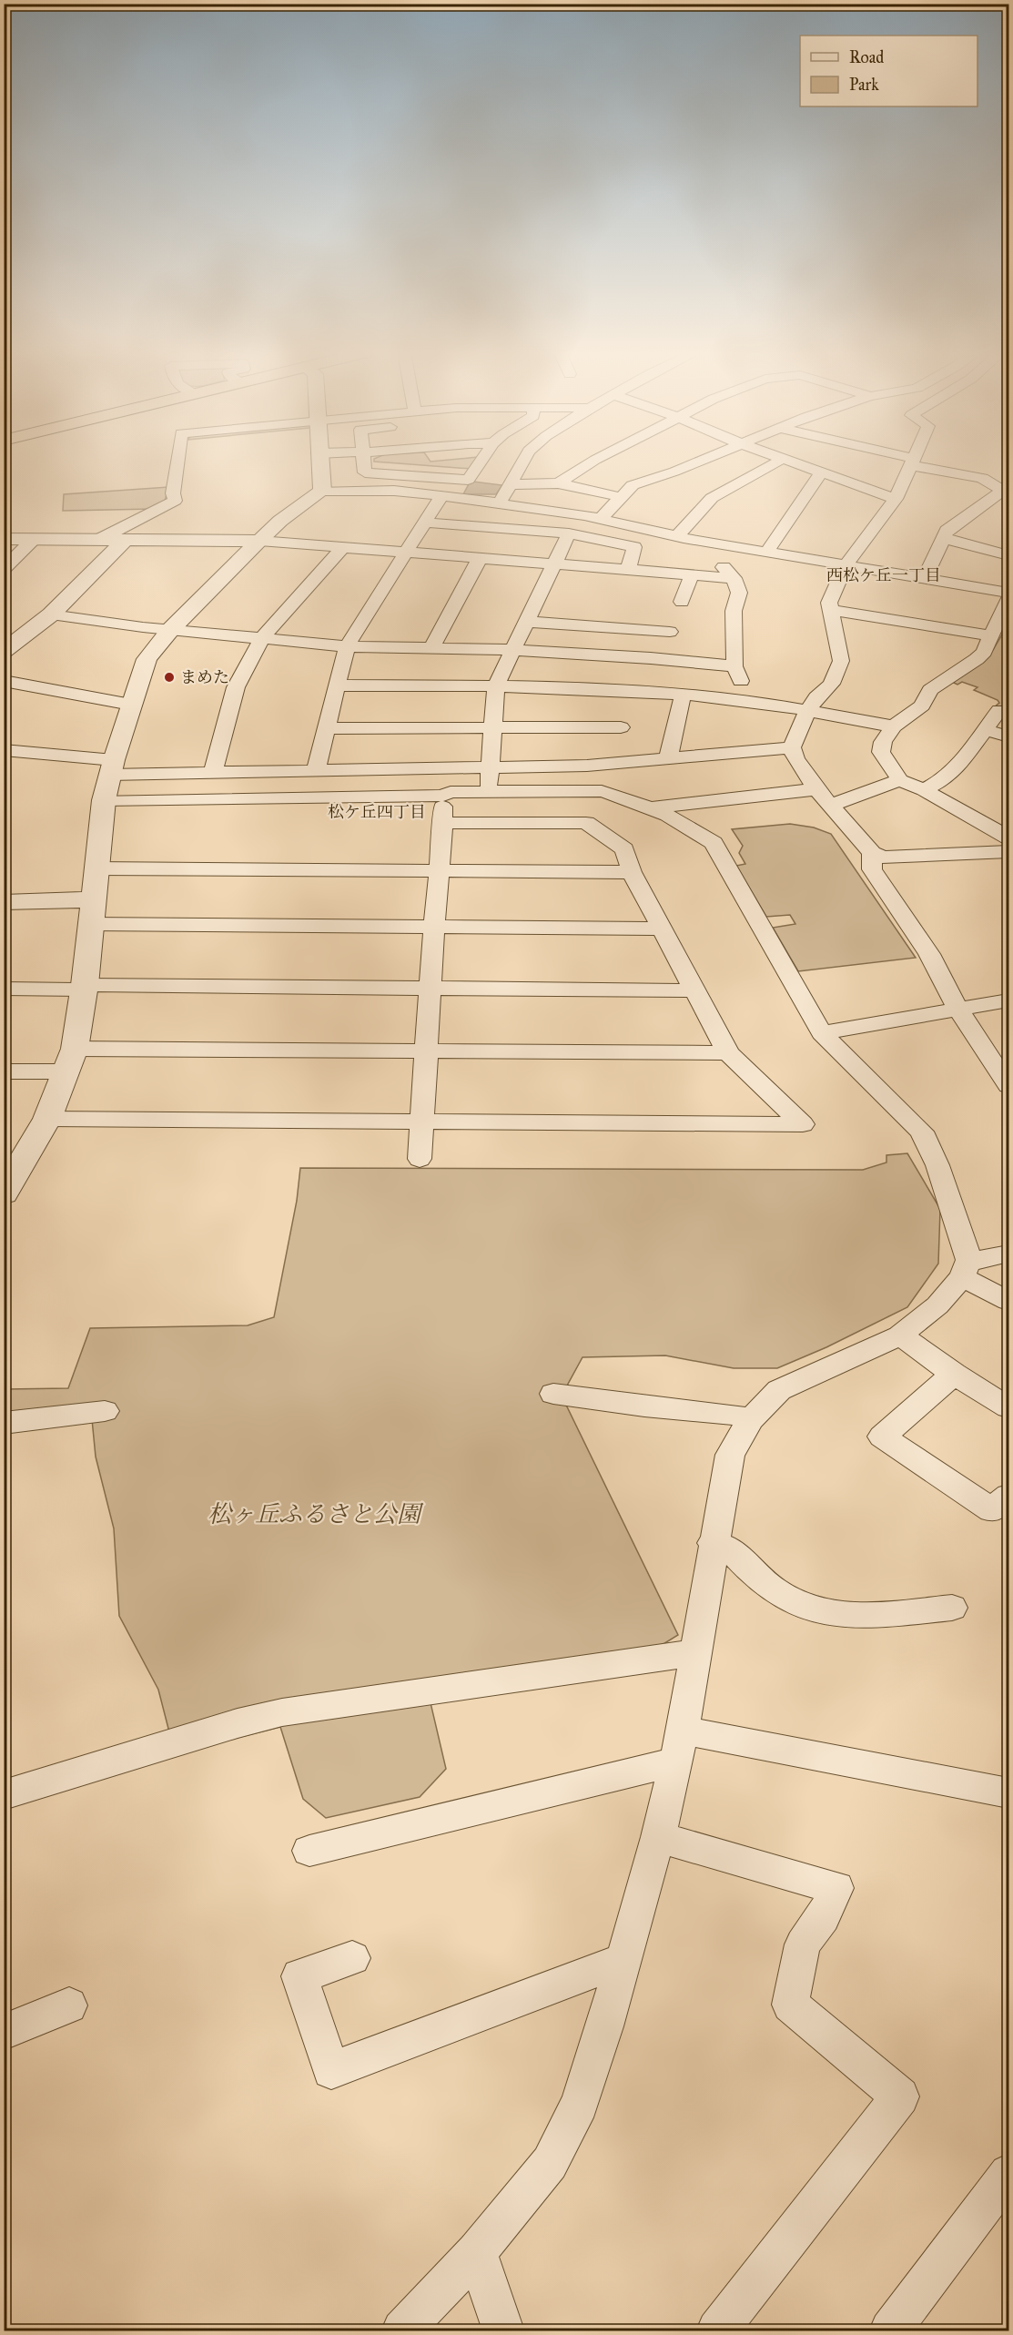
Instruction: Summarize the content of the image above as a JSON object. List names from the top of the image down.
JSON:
{
  "districts": ["西松ケ丘一丁目", "松ケ丘四丁目"],
  "parks": ["松ヶ丘ふるさと公園"],
  "places": ["まめた"],
  "legend": ["Road", "Park"]
}
